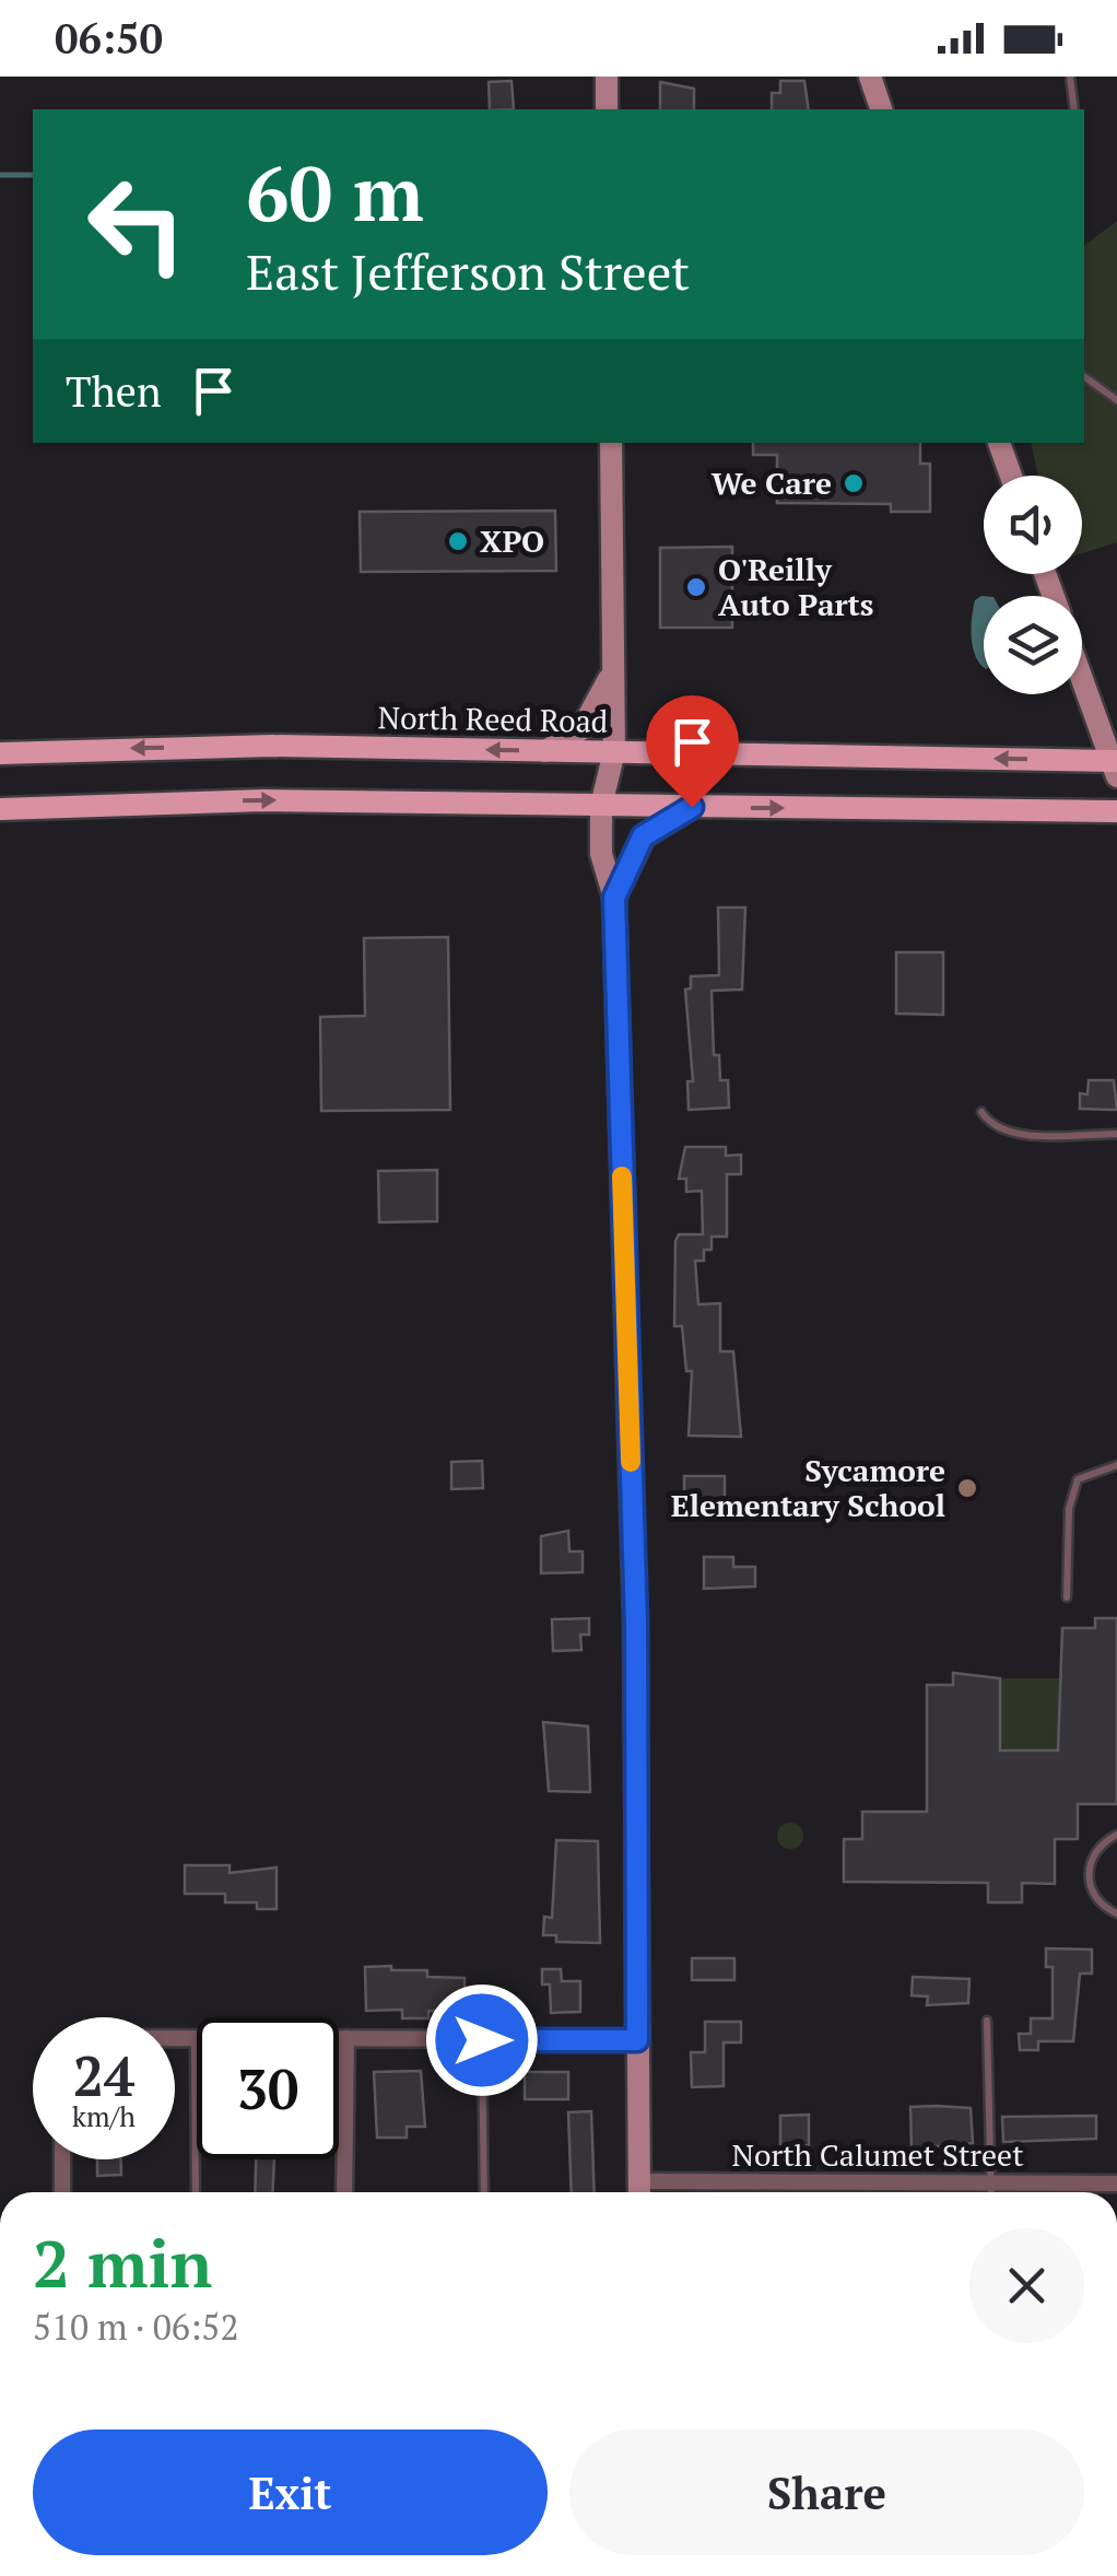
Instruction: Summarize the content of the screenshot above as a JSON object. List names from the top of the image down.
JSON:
{
  "streets": {
    "main road": ["North Reed Road"],
    "street": ["North Calumet Street"]
  },
  "places": [
    "We Care",
    "XPO",
    "O'Reilly Auto Parts",
    "Sycamore Elementary School"
  ],
  "page": {
    "status": "06:50",
    "turn": ["60 m", "East Jefferson Street"],
    "then": "Then",
    "speed": "24 km/h",
    "limit": "30",
    "heading": ["2 min", "510 m · 06:52"],
    "buttons": ["Exit", "Share"]
  }
}
